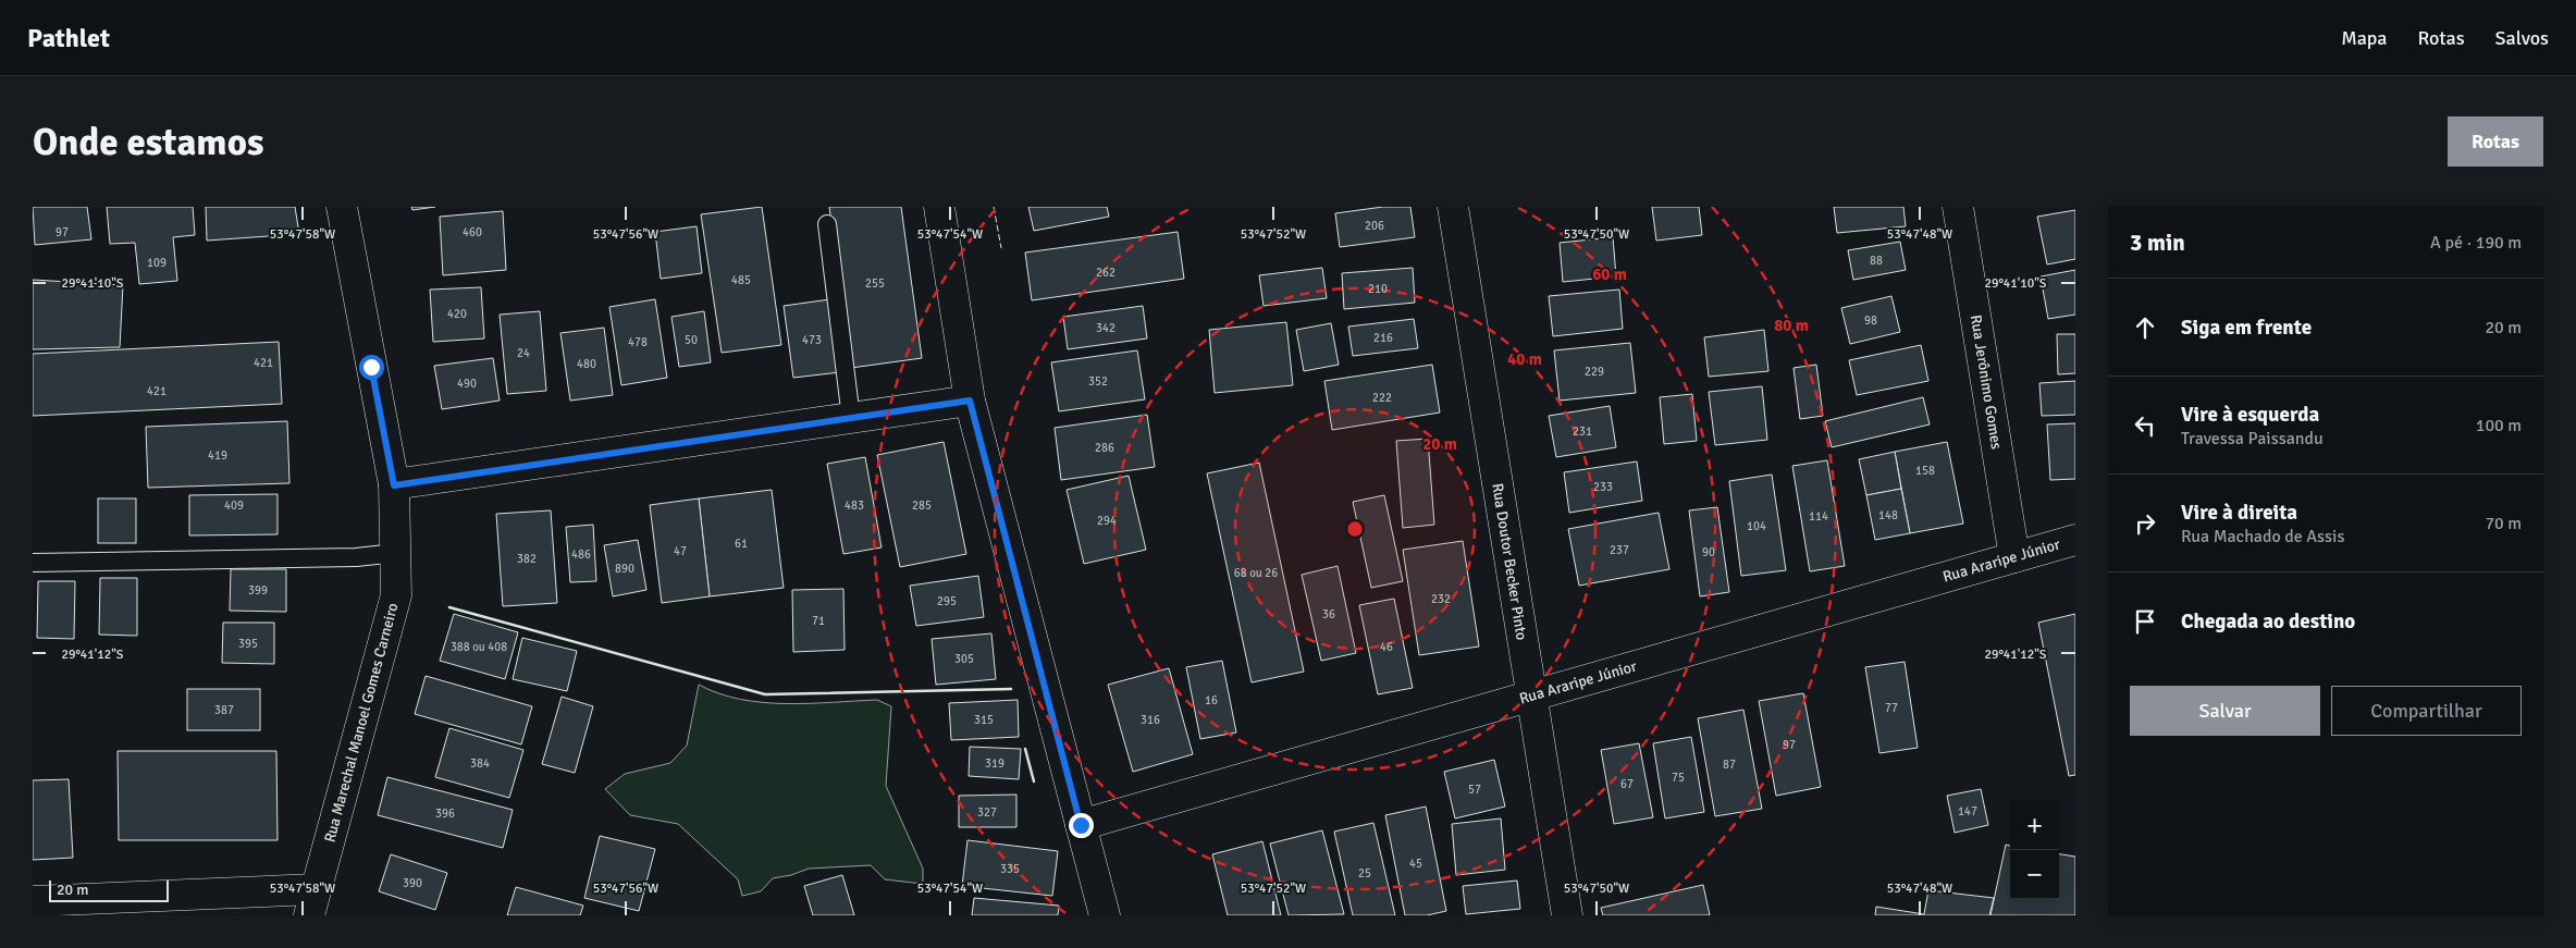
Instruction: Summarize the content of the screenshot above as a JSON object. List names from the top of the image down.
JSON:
{
  "streets": {
    "street": [
      "Rua Jerônimo Gomes",
      "Rua Araripe Júnior",
      "Rua Doutor Becker Pinto",
      "Rua Marechal Manoel Gomes Carneiro"
    ]
  },
  "crossings": [
    ["Rua Jerônimo Gomes", "Rua Araripe Júnior"],
    ["Rua Araripe Júnior", "Rua Doutor Becker Pinto"]
  ],
  "house_numbers": [
    "206",
    "97",
    "460",
    "88",
    "109",
    "262",
    "485",
    "255",
    "210",
    "420",
    "98",
    "342",
    "216",
    "50",
    "473",
    "478",
    "24",
    "421",
    "480",
    "229",
    "352",
    "490",
    "421",
    "222",
    "231",
    "286",
    "419",
    "158",
    "233",
    "409",
    "483",
    "285",
    "148",
    "114",
    "294",
    "104",
    "61",
    "237",
    "47",
    "90",
    "486",
    "382",
    "890",
    "68 ou 26",
    "399",
    "232",
    "295",
    "36",
    "71",
    "395",
    "388 ou 408",
    "46",
    "305",
    "16",
    "77",
    "387",
    "315",
    "316",
    "97",
    "384",
    "319",
    "87",
    "75",
    "67",
    "57",
    "147",
    "327",
    "396",
    "45",
    "335",
    "25",
    "390"
  ],
  "scale_bar": "20 m",
  "page": {
    "header": "Pathlet",
    "nav": ["Mapa", "Rotas", "Salvos"],
    "buttons": [
      "Rotas",
      ["Salvar", "Compartilhar"]
    ],
    "title": "Onde estamos",
    "heading": ["3 min", "A pé · 190 m"],
    "list": [
      ["Siga em frente", "20 m"],
      ["Vire à esquerda", "Travessa Paissandu", "100 m"],
      ["Vire à direita", "Rua Machado de Assis", "70 m"],
      "Chegada ao destino"
    ],
    "map_buttons": ["+", "−"],
    "scale": "20 m"
  },
  "coordinates": [
    "53°47'58\"W",
    "53°47'56\"W",
    "53°47'54\"W",
    "53°47'52\"W",
    "53°47'50\"W",
    "53°47'48\"W",
    "29°41'10\"S",
    "29°41'12\"S"
  ],
  "rings": [
    "60 m",
    "80 m",
    "40 m",
    "20 m"
  ]
}
